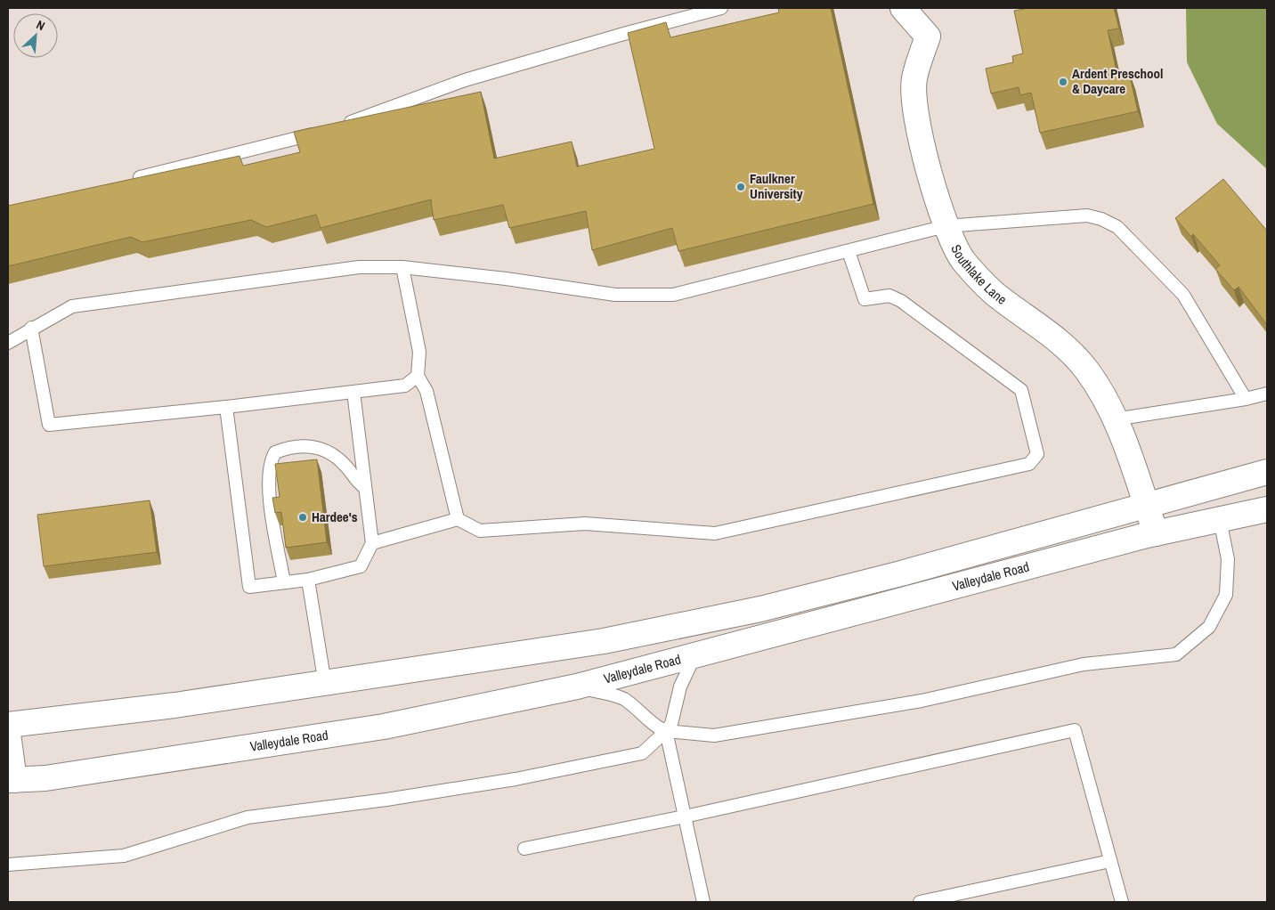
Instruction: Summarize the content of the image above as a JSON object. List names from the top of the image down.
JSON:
{
  "streets": {
    "main road": ["Southlake Lane", "Valleydale Road"]
  },
  "crossings": [
    ["Southlake Lane", "Valleydale Road"]
  ],
  "places": ["Ardent Preschool & Daycare", "Faulkner University", "Hardee's"],
  "north": "top right"
}
